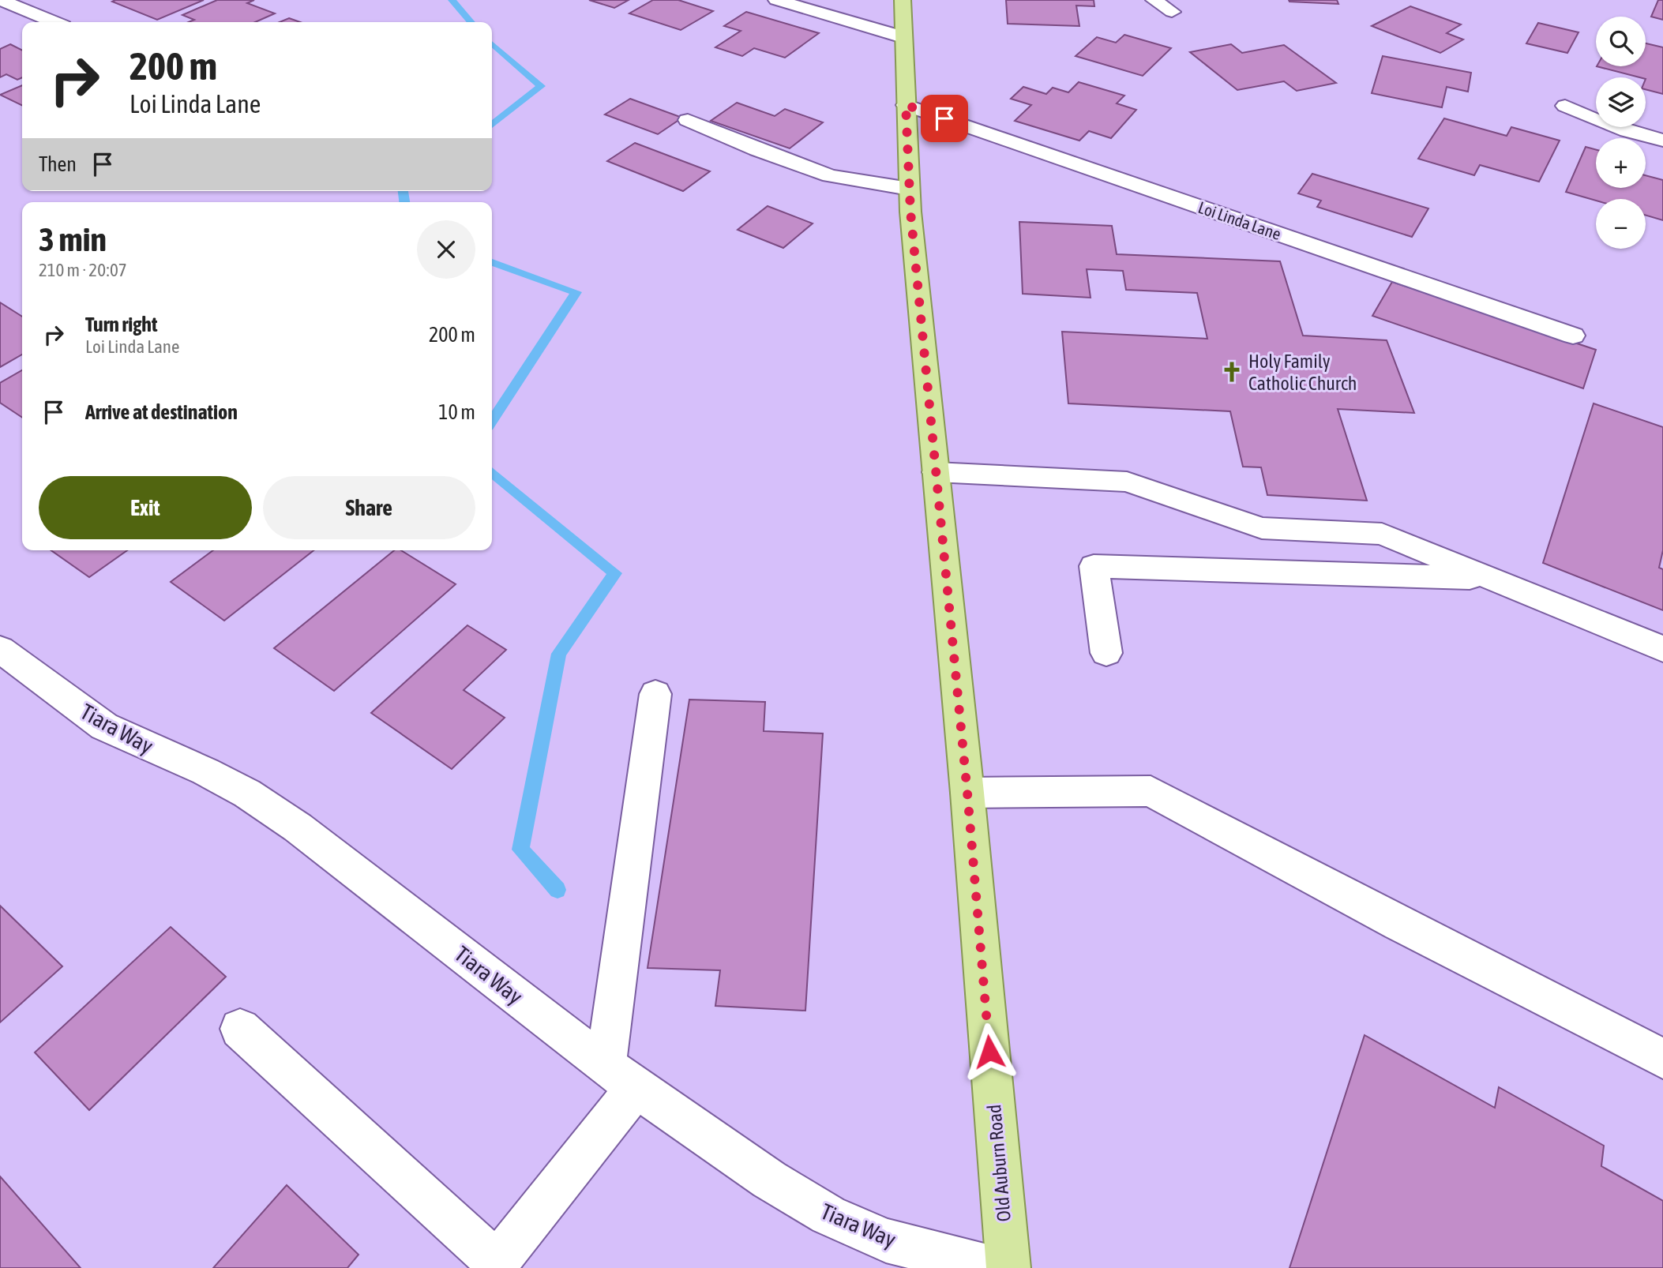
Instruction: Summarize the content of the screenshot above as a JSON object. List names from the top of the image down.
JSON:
{
  "streets": {
    "main road": ["Old Auburn Road"],
    "street": ["Loi Linda Lane", "Tiara Way"]
  },
  "crossings": [
    ["Loi Linda Lane", "Old Auburn Road"]
  ],
  "places": {
    "church": ["Holy Family Catholic Church"]
  },
  "page": {
    "map_buttons": ["+", "−"],
    "turn": ["200 m", "Loi Linda Lane"],
    "then": "Then",
    "heading": ["3 min", "210 m · 20:07"],
    "list": [
      {
        "name": "Turn right",
        "note": "Loi Linda Lane",
        "value": "200 m"
      },
      {
        "name": "Arrive at destination",
        "value": "10 m"
      }
    ],
    "buttons": ["Exit", "Share"]
  }
}
